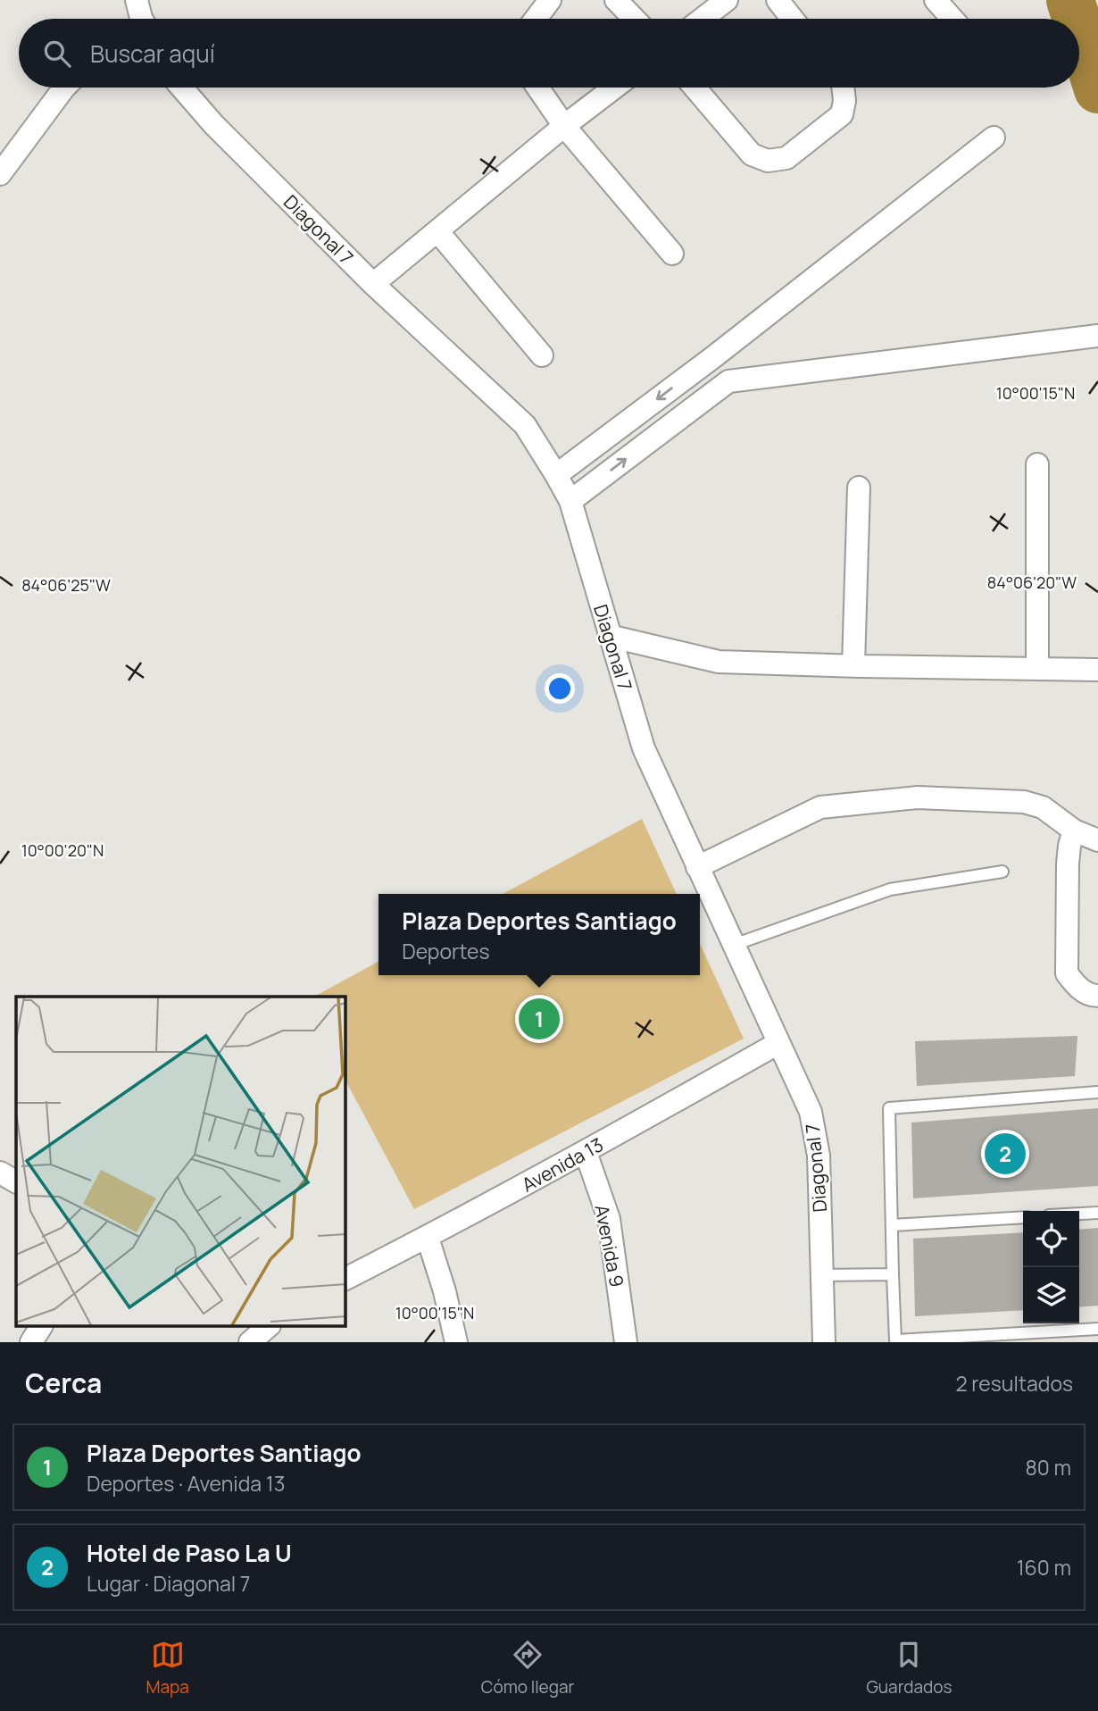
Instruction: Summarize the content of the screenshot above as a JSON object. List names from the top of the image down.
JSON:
{
  "streets": {
    "street": ["Diagonal 7", "Avenida 13", "Avenida 9"]
  },
  "crossings": [
    ["Diagonal 7", "Avenida 13"],
    ["Avenida 13", "Avenida 9"]
  ],
  "page": {
    "search": "Buscar aquí",
    "popup": ["Plaza Deportes Santiago", "Deportes"],
    "pins": ["1", "2"],
    "heading": ["Cerca", "2 resultados"],
    "list": [
      {
        "mark": "1",
        "name": "Plaza Deportes Santiago",
        "note": "Deportes · Avenida 13",
        "value": "80 m"
      },
      {
        "mark": "2",
        "name": "Hotel de Paso La U",
        "note": "Lugar · Diagonal 7",
        "value": "160 m"
      }
    ],
    "nav": ["Mapa", "Cómo llegar", "Guardados"]
  },
  "coordinates": [
    "10°00'15\"N",
    "84°06'20\"W",
    "84°06'25\"W",
    "10°00'20\"N"
  ]
}
